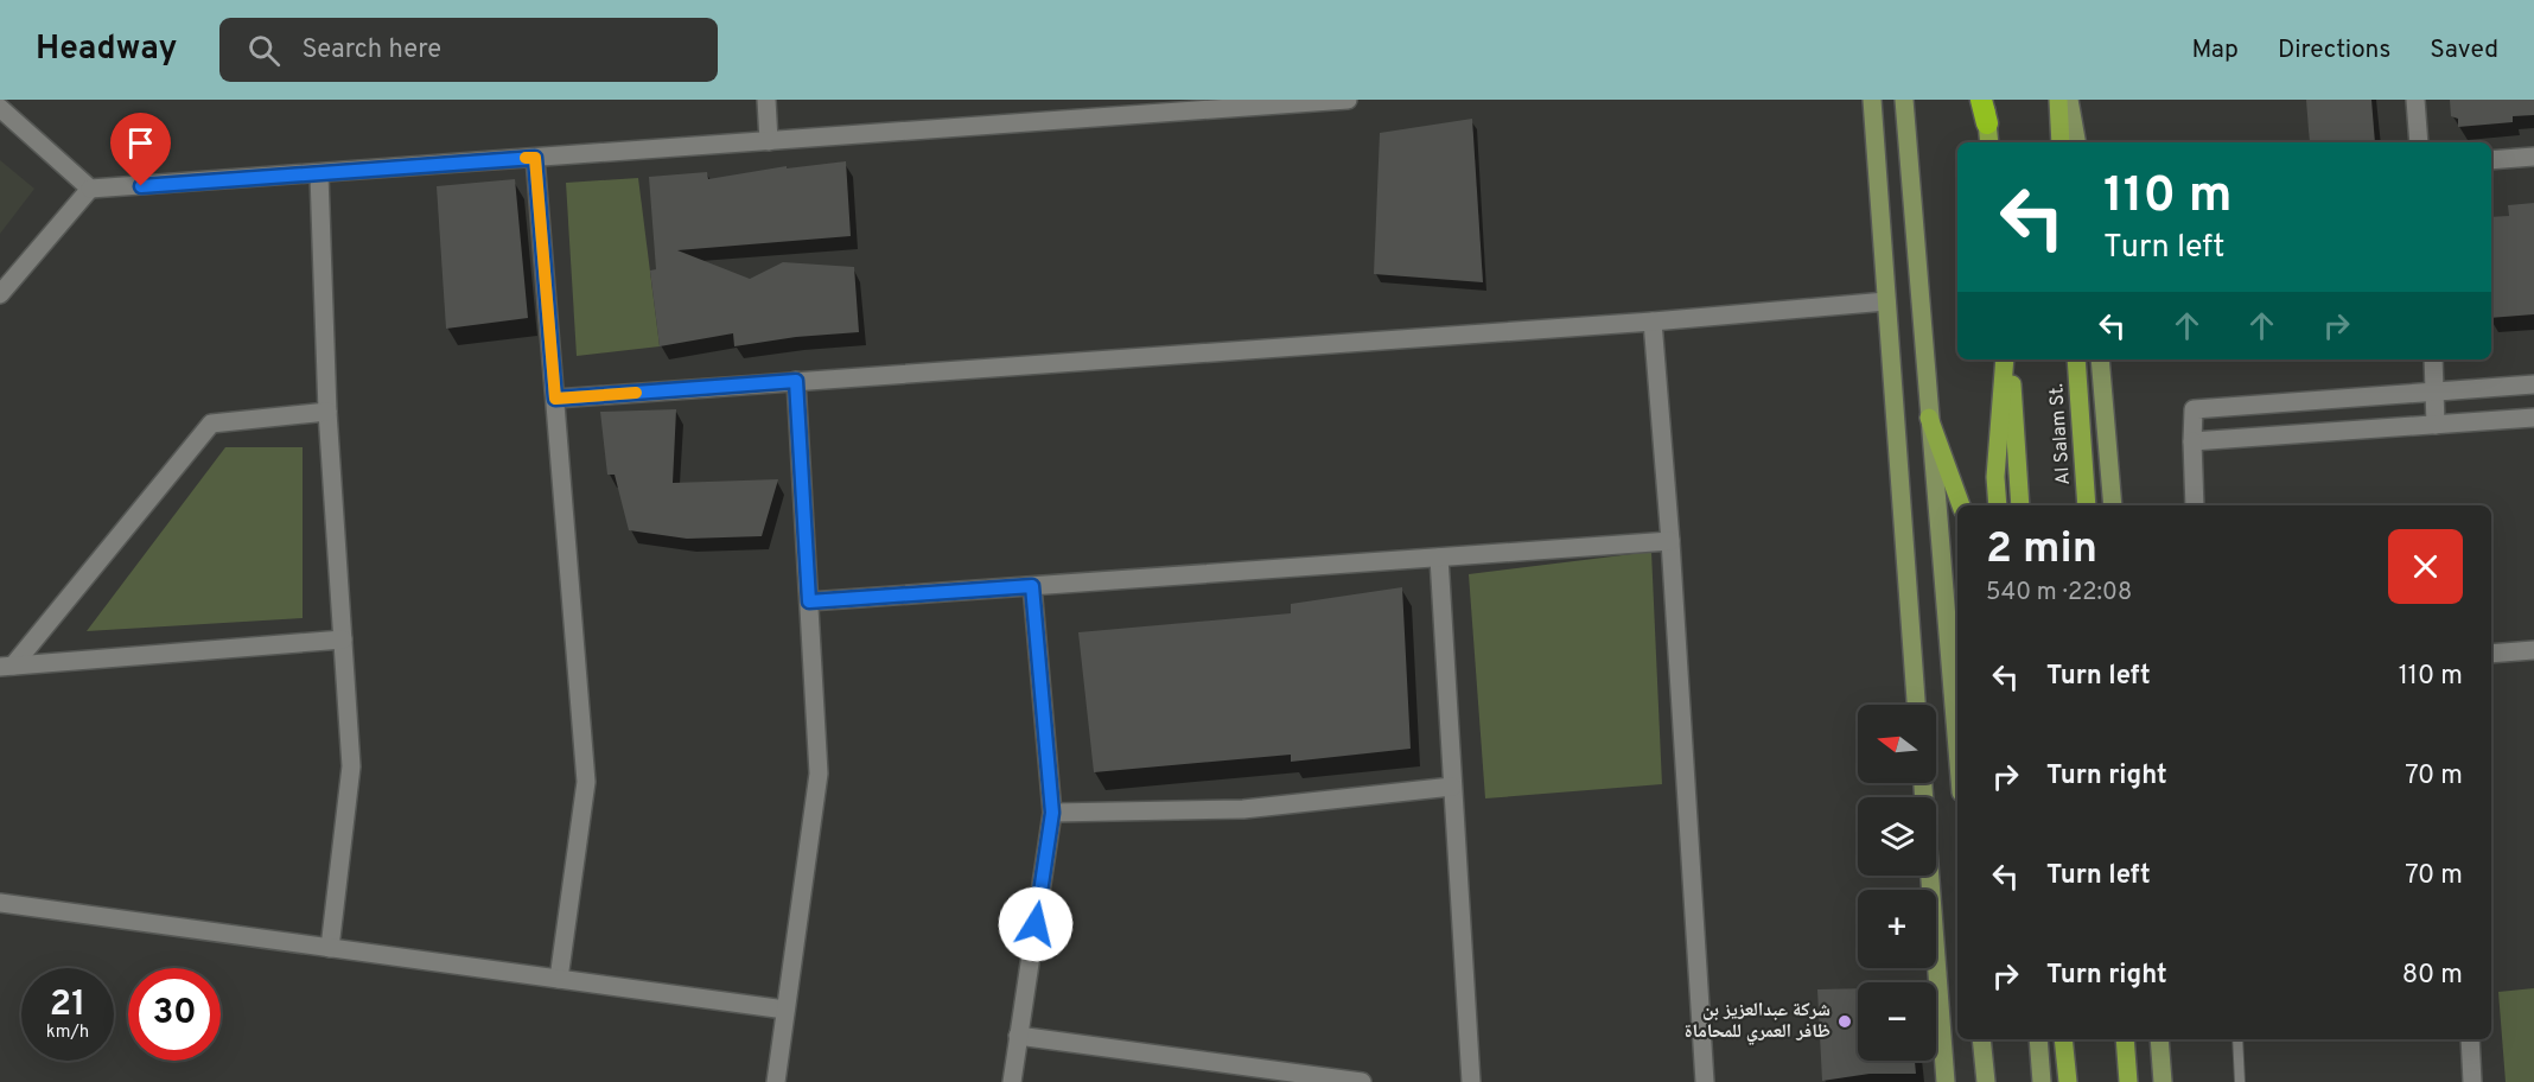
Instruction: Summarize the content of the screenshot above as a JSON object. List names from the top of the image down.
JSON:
{
  "streets": {
    "main road": ["Al Salam St."]
  },
  "places": ["شركة عبدالعزيز بن ظافر العمري للمحاماة"],
  "north": "left",
  "page": {
    "header": "Headway",
    "search": "Search here",
    "nav": ["Map", "Directions", "Saved"],
    "turn": ["110 m", "Turn left"],
    "heading": ["2 min", "540 m · 22:08"],
    "list": [
      {
        "name": "Turn left",
        "value": "110 m"
      },
      {
        "name": "Turn right",
        "value": "70 m"
      },
      {
        "name": "Turn left",
        "value": "70 m"
      },
      {
        "name": "Turn right",
        "value": "80 m"
      }
    ],
    "map_buttons": ["+", "−"],
    "speed": "21 km/h",
    "limit": "30"
  }
}
